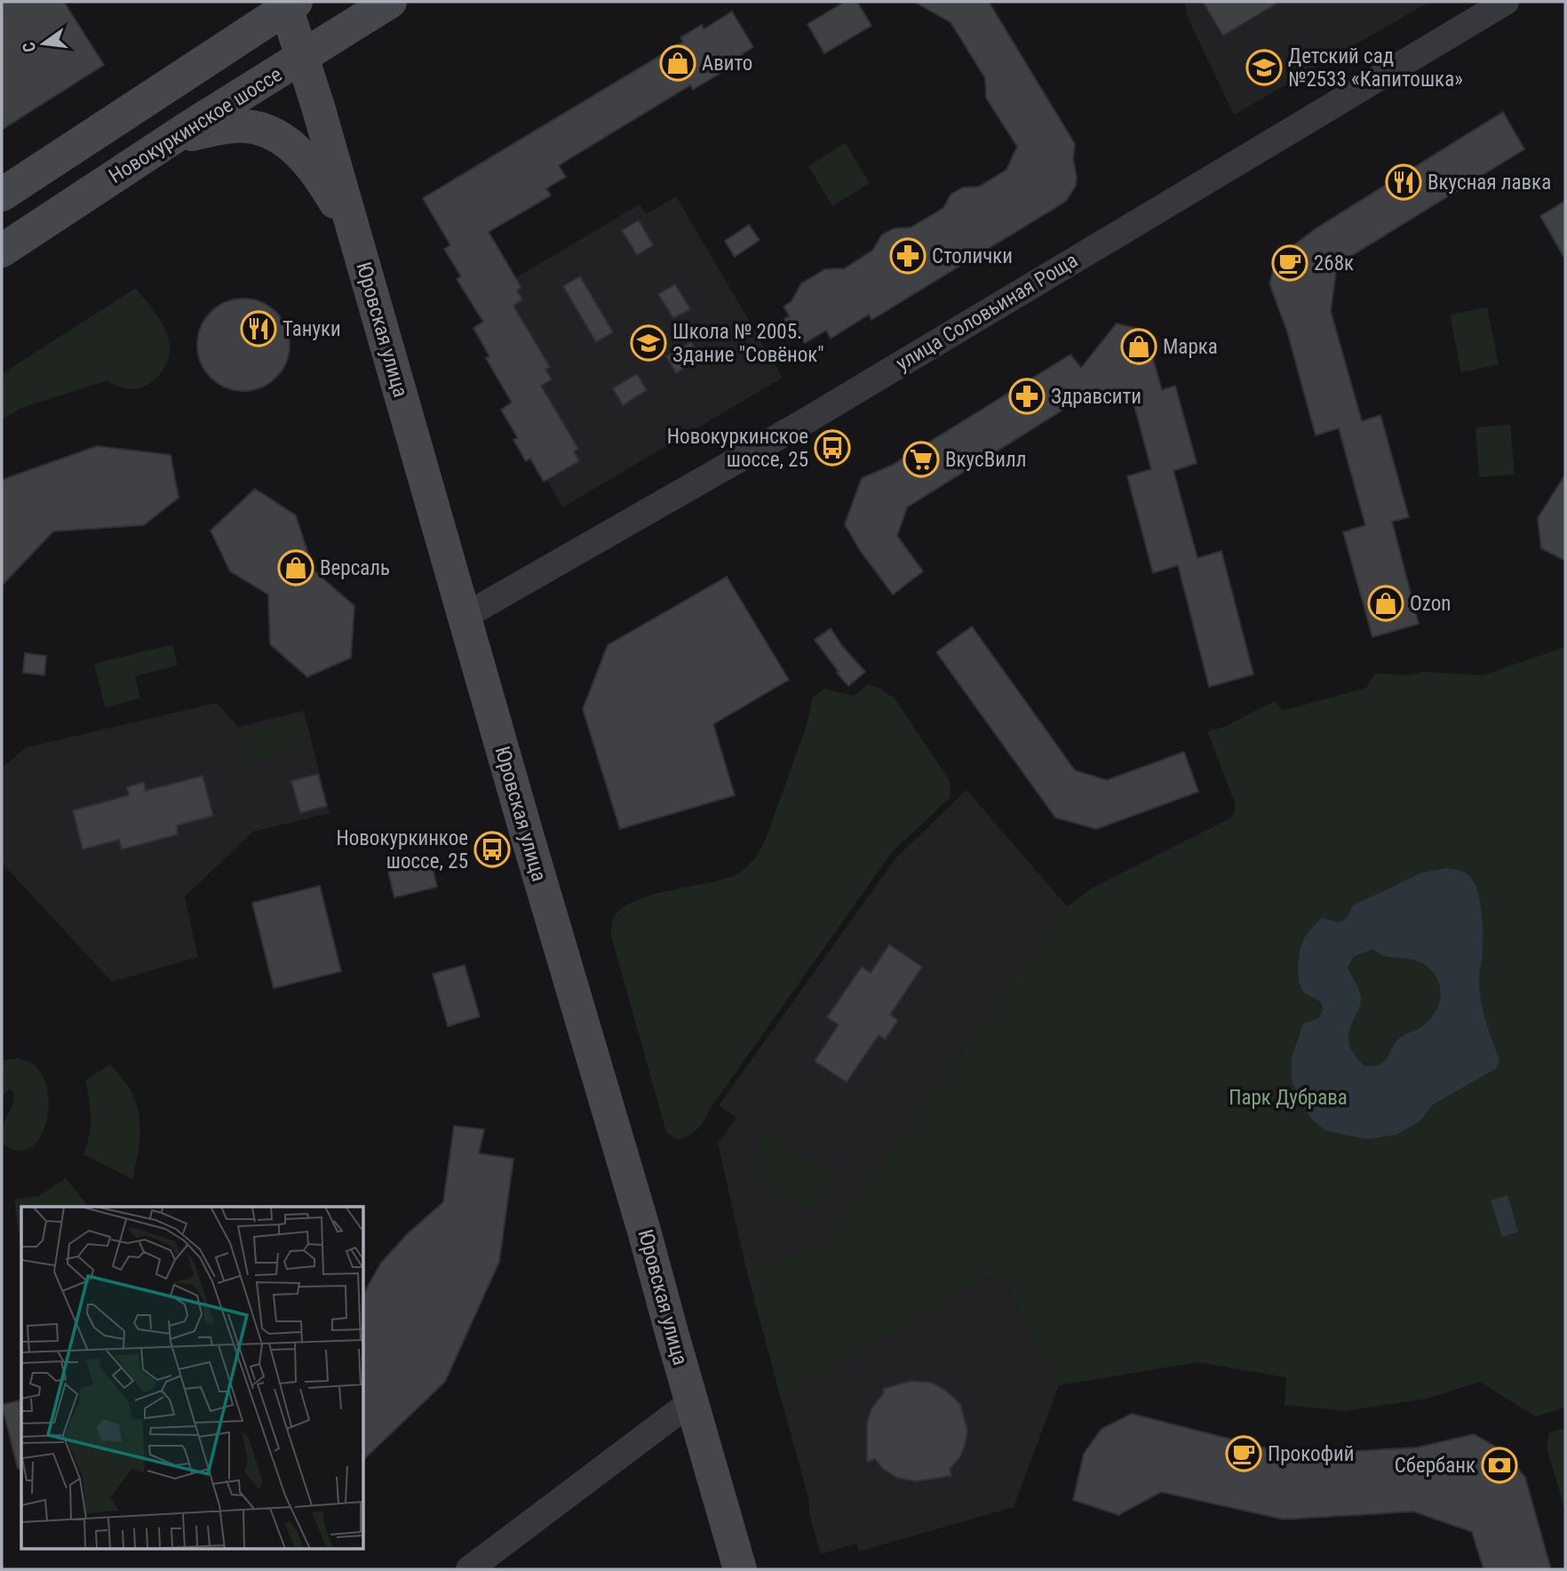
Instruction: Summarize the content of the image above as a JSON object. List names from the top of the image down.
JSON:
{
  "streets": {
    "street": ["Новокуркинское шоссе", "улица Соловьиная Роща", "Юровская улица"]
  },
  "crossings": [
    ["Новокуркинское шоссе", "Юровская улица"],
    ["улица Соловьиная Роща", "Юровская улица"]
  ],
  "parks": ["Парк Дубрава"],
  "places": {
    "shop": [
      "Авито",
      "Марка",
      "Версаль",
      "Ozon"
    ],
    "school or university": ["Детский сад №2533 «Капитошка»", "Школа № 2005. Здание \"Совёнок\""],
    "restaurant": ["Вкусная лавка", "Тануки"],
    "pharmacy": ["Столички", "Здравсити"],
    "cafe": ["268к", "Прокофий"],
    "bus stop": ["Новокуркинское шоссе, 25", "Новокуркинкое шоссе, 25"],
    "supermarket": ["ВкусВилл"],
    "bank": ["Сбербанк"]
  },
  "north": "left"
}
